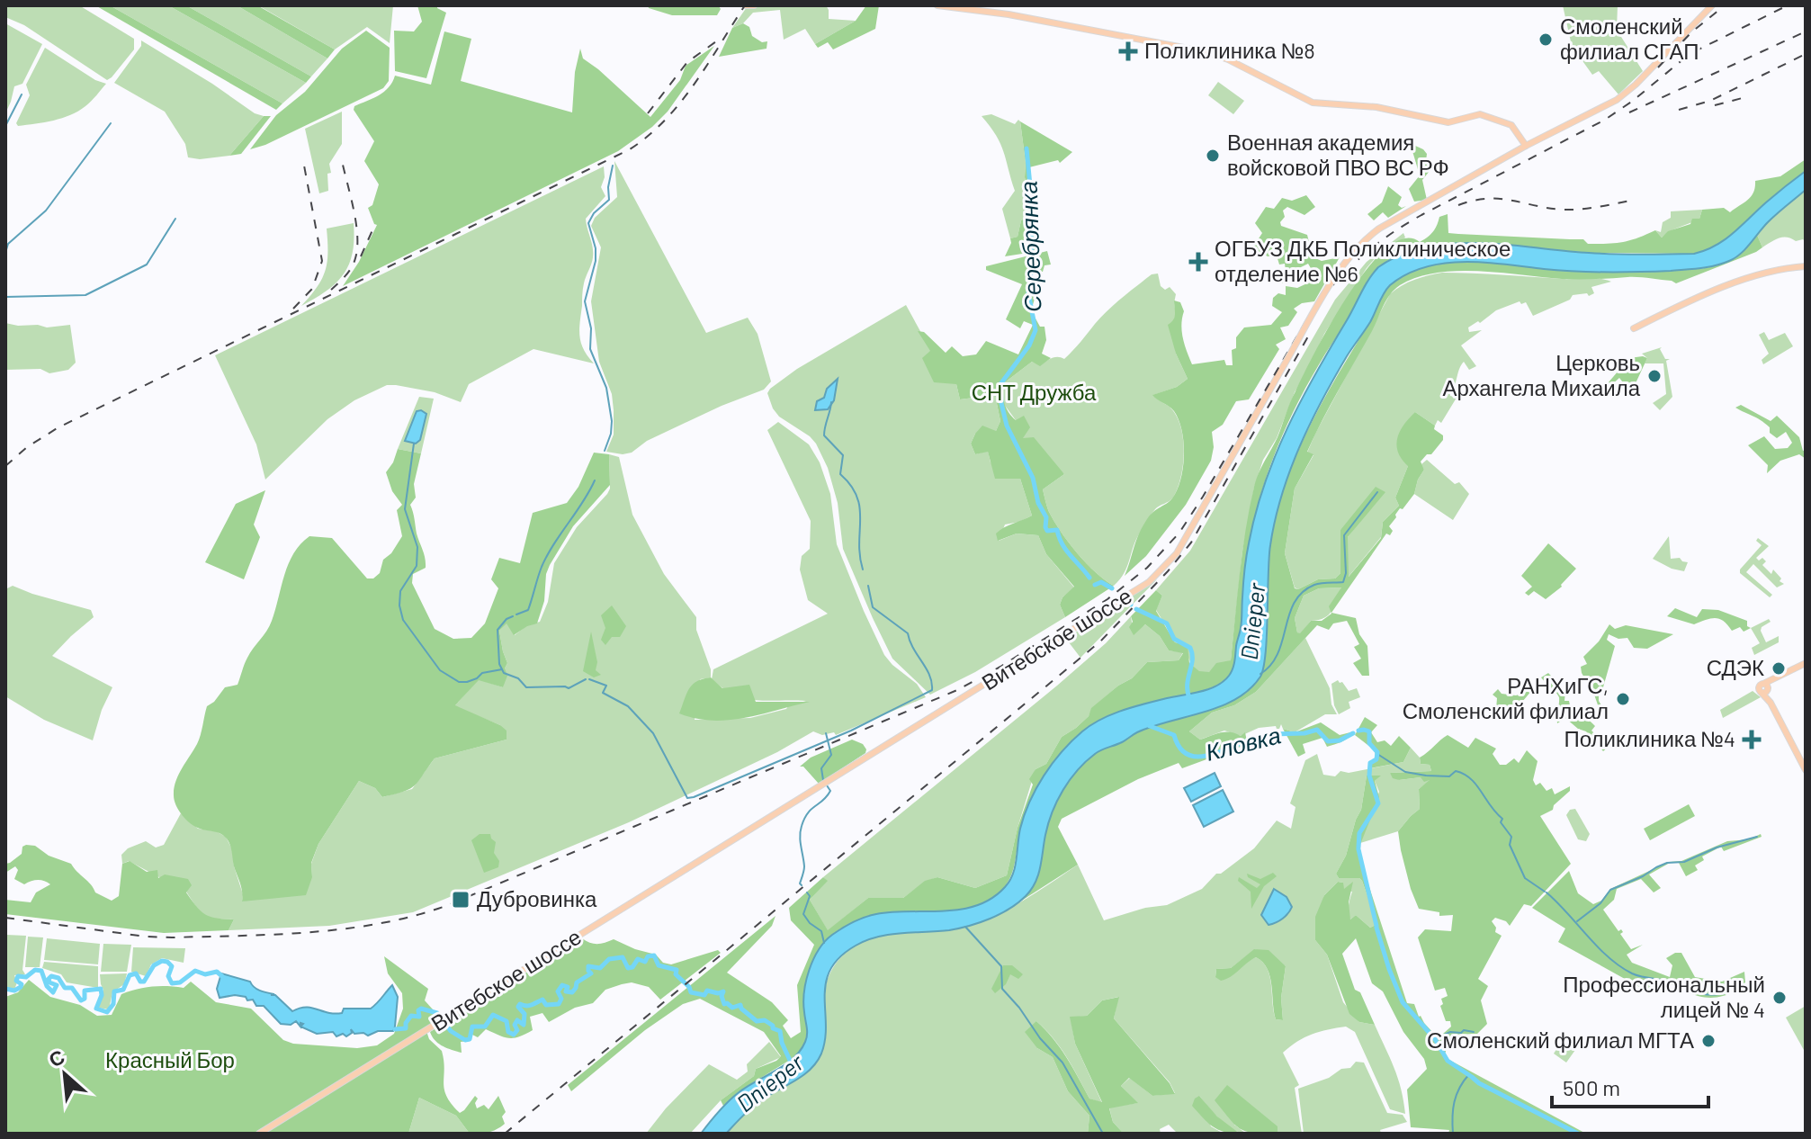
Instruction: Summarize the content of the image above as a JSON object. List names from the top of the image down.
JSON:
{
  "streets": {
    "main road": ["Витебское шоссе"]
  },
  "water": ["Серебрянка", "Dnieper", "Кловка"],
  "parks": ["СНТ Дружба", "Красный Бор"],
  "places": {
    "other": [
      "Смоленский филиал СГАП",
      "Военная академия войсковой ПВО ВС РФ",
      "Церковь Архангела Михаила",
      "СДЭК",
      "РАНХиГС, Смоленский филиал",
      "Профессиональный лицей № 4",
      "Смоленский филиал МГТА"
    ],
    "health": ["Поликлиника №8", "ОГБУЗ ДКБ Поликлиническое отделение №6", "Поликлиника №4"],
    "transit": ["Дубровинка"]
  },
  "scale_bar": "500 m",
  "north": "top left"
}
